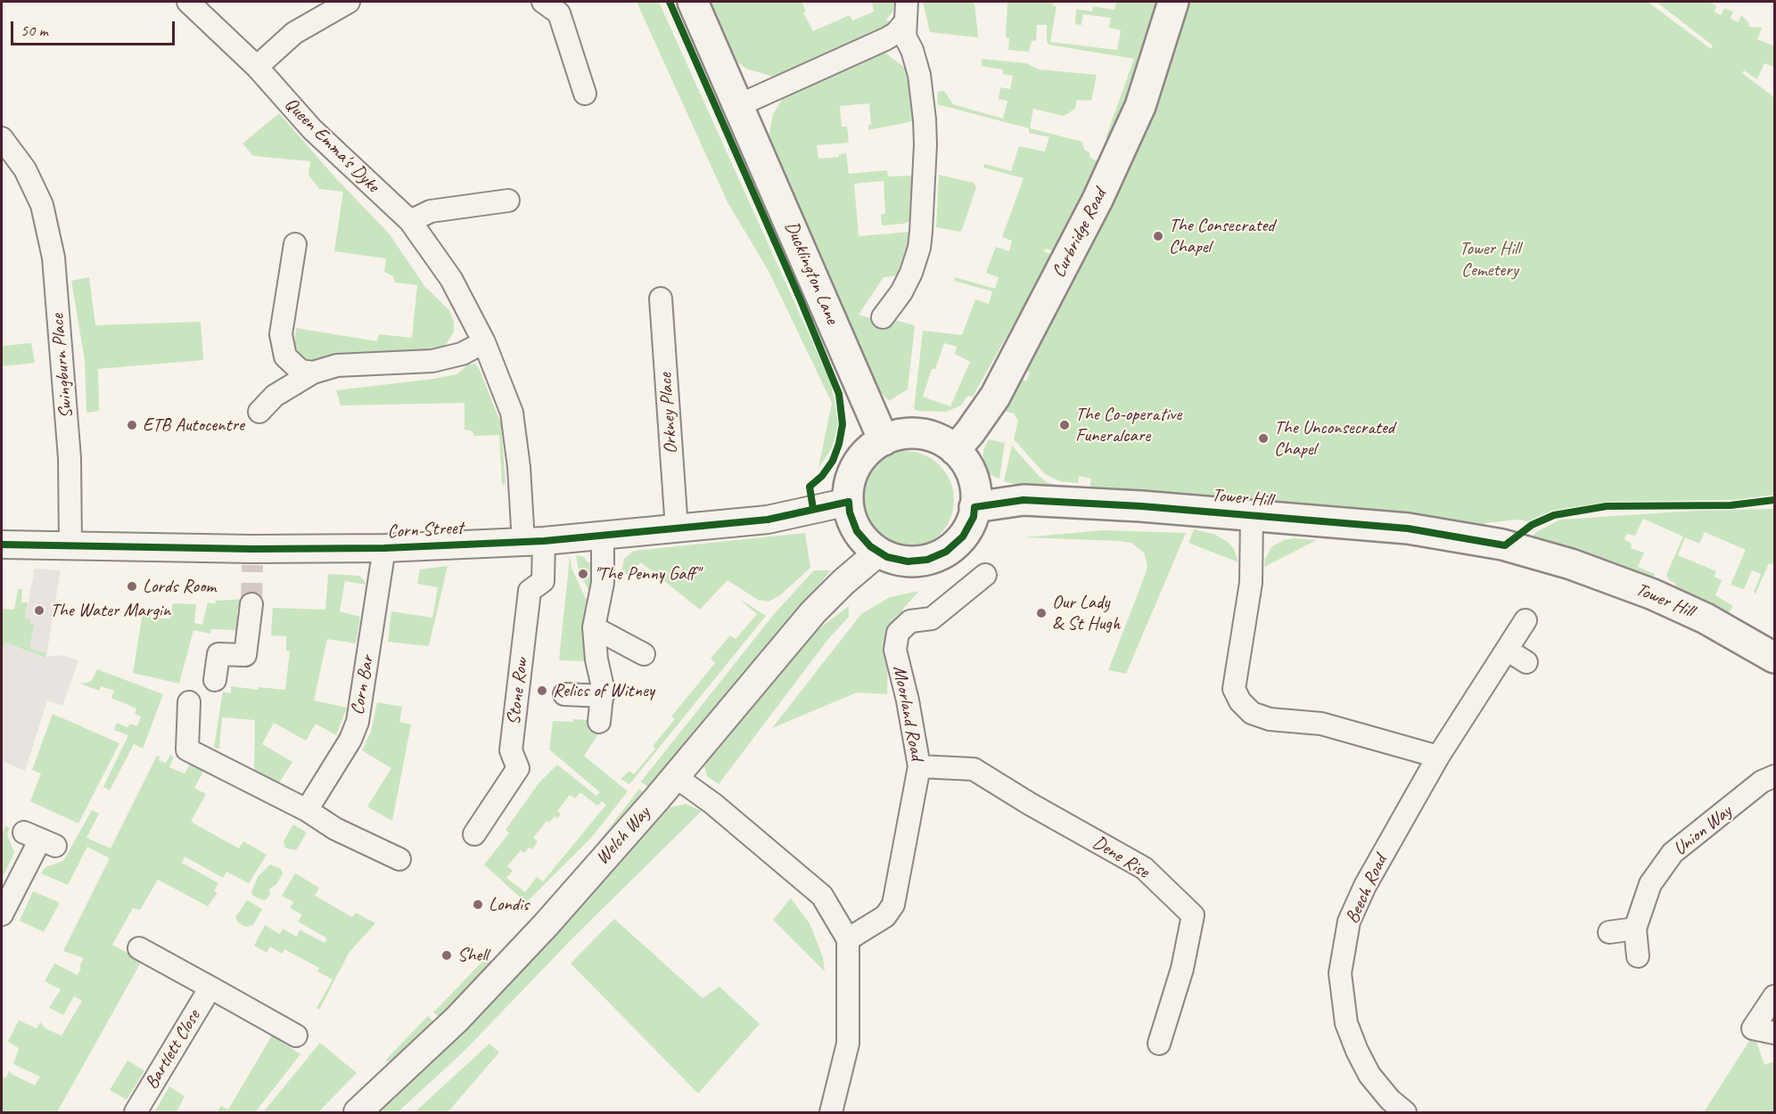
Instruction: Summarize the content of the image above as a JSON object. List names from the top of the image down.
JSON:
{
  "streets": {
    "main road": ["Curbridge Road", "Ducklington Lane", "Tower Hill"],
    "street": [
      "Queen Emma's Dyke",
      "Swingburn Place",
      "Orkney Place",
      "Corn Street",
      "Corn Bar",
      "Stone Row",
      "Moorland Road",
      "Union Way",
      "Welch Way",
      "Dene Rise",
      "Beech Road",
      "Bartlett Close"
    ]
  },
  "crossings": [
    ["Queen Emma's Dyke", "Corn Street"],
    ["Queen Emma's Dyke", "Stone Row"],
    ["Curbridge Road", "Ducklington Lane"],
    ["Curbridge Road", "Tower Hill"],
    ["Curbridge Road", "Corn Street"],
    ["Curbridge Road", "Welch Way"],
    ["Ducklington Lane", "Tower Hill"],
    ["Ducklington Lane", "Corn Street"],
    ["Ducklington Lane", "Welch Way"],
    ["Swingburn Place", "Corn Street"],
    ["Orkney Place", "Corn Street"],
    ["Tower Hill", "Corn Street"],
    ["Tower Hill", "Welch Way"],
    ["Corn Street", "Corn Bar"],
    ["Corn Street", "Stone Row"],
    ["Corn Street", "Welch Way"],
    ["Moorland Road", "Dene Rise"]
  ],
  "parks": ["Tower Hill Cemetery"],
  "places": [
    "The Consecrated Chapel",
    "ETB Autocentre",
    "The Co-operative Funeralcare",
    "The Unconsecrated Chapel",
    "\"The Penny Gaff\"",
    "Lords Room",
    "The Water Margin",
    "Our Lady & St Hugh",
    "Relics of Witney",
    "Londis",
    "Shell"
  ],
  "scale_bar": "50 m"
}
